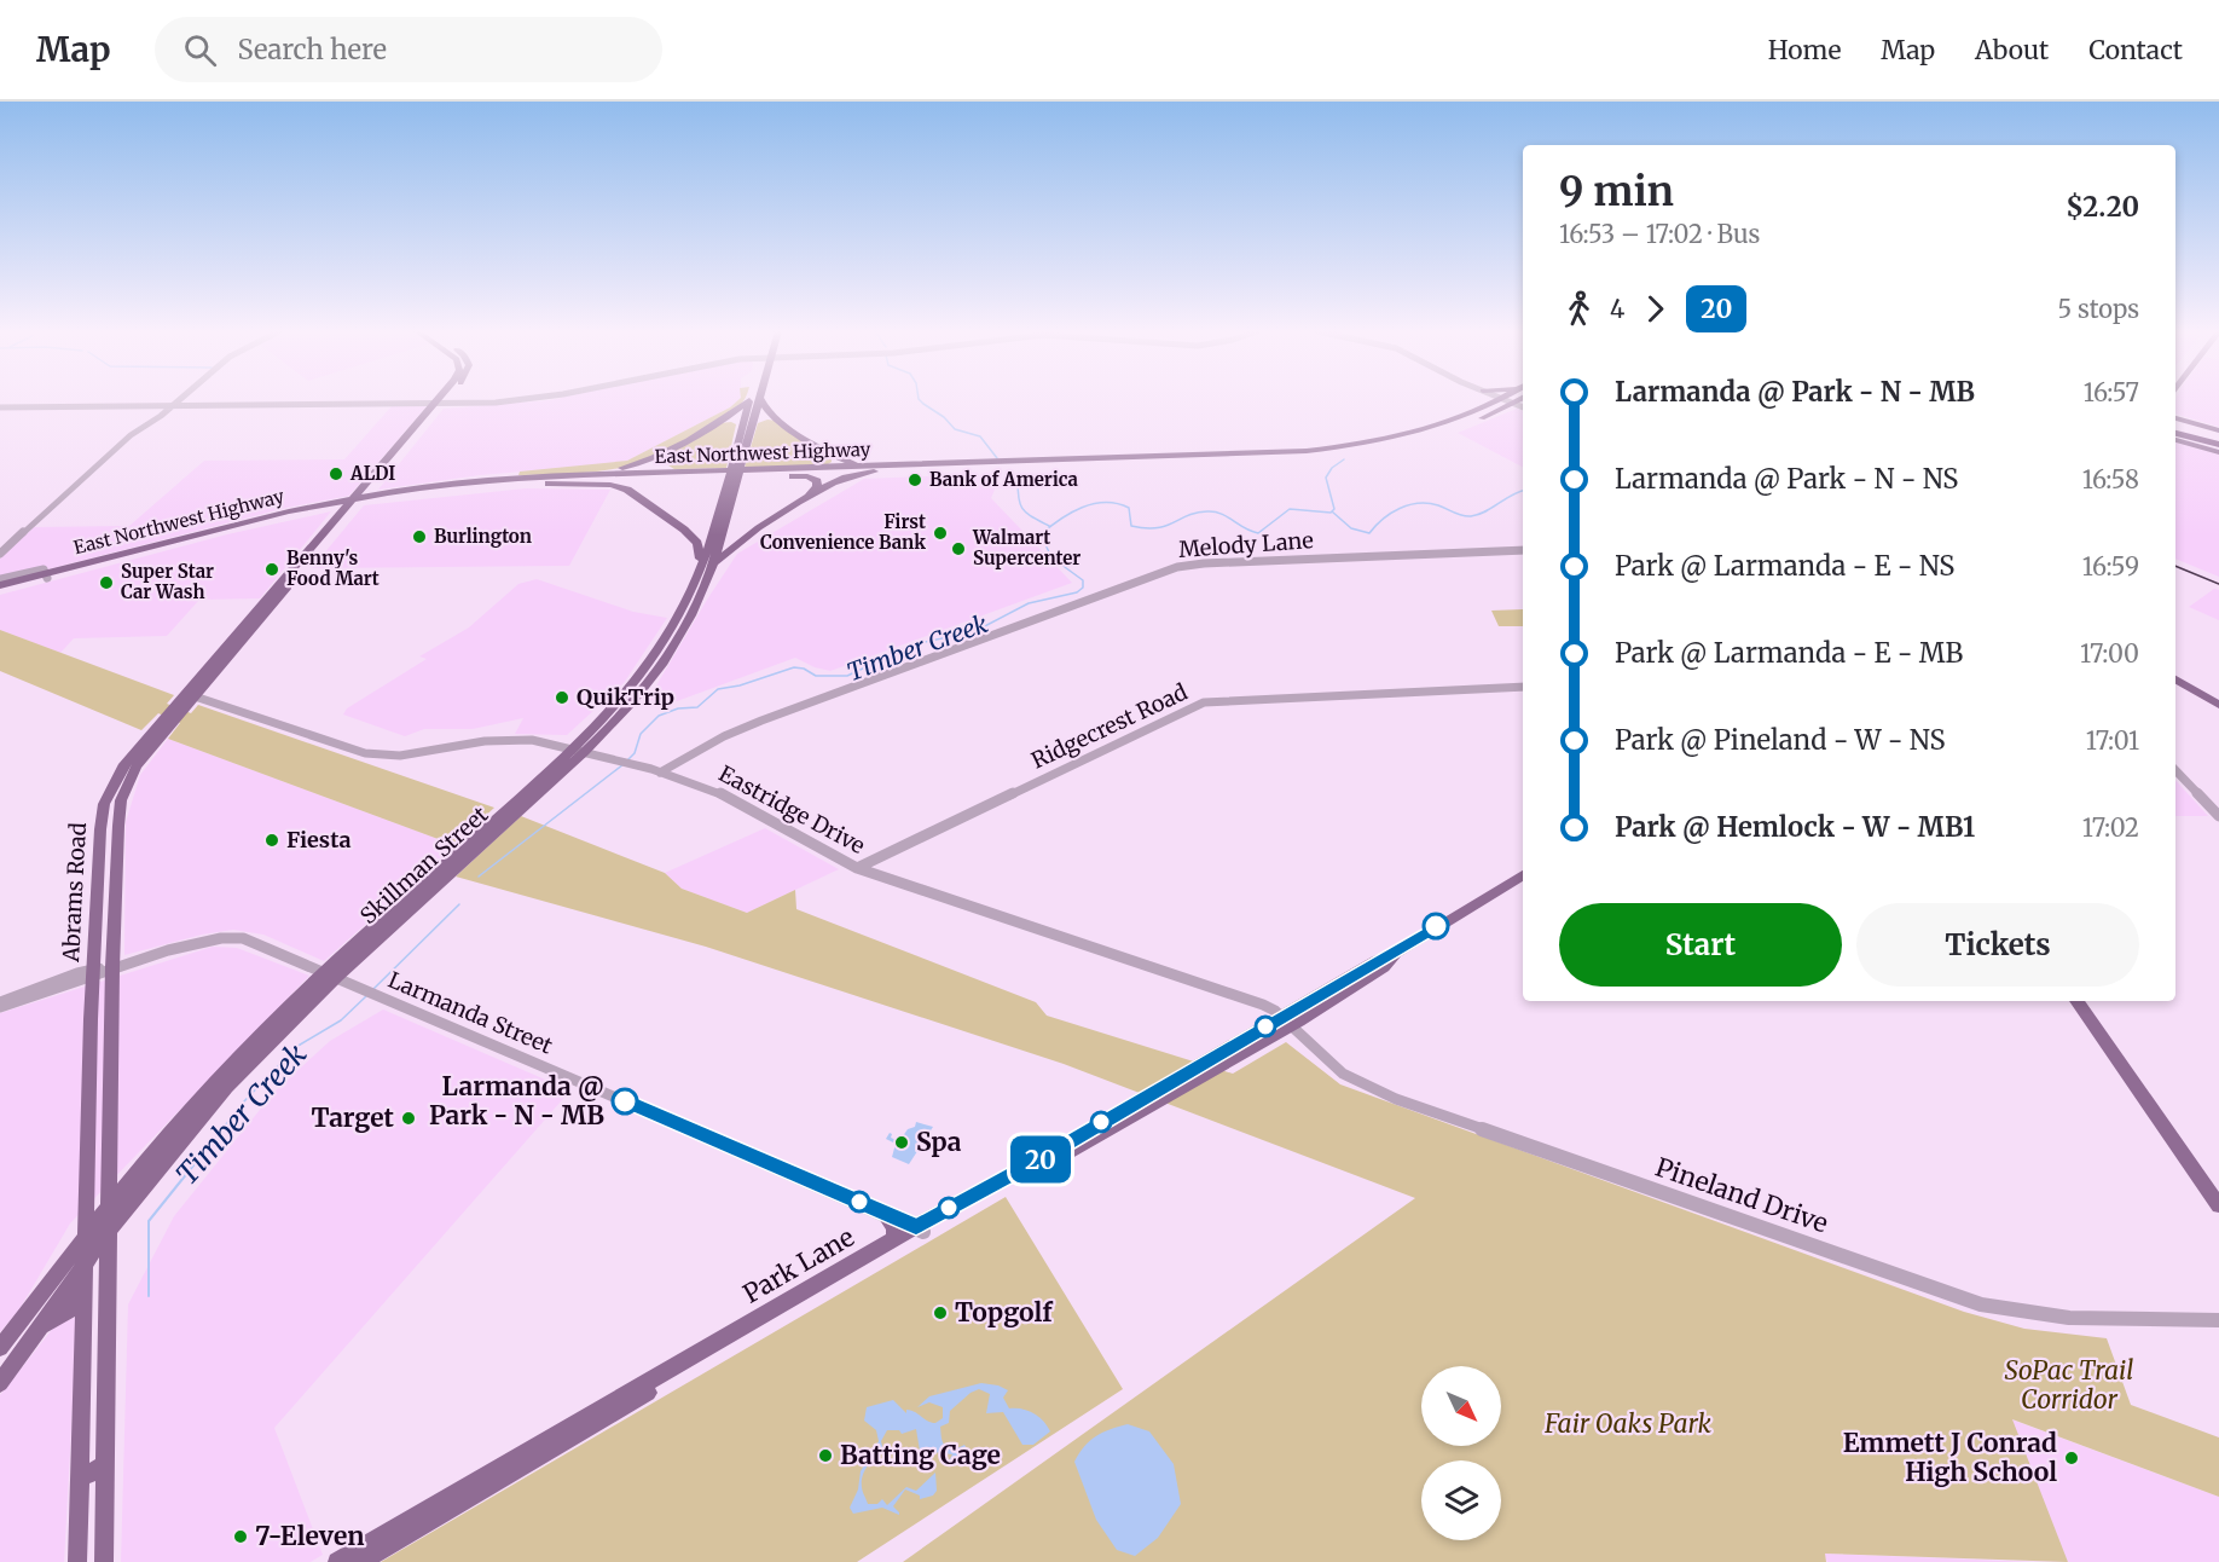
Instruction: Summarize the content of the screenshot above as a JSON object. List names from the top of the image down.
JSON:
{
  "streets": {
    "main road": [
      "East Northwest Highway",
      "Skillman Street",
      "Abrams Road",
      "Park Lane"
    ],
    "street": [
      "Melody Lane",
      "Ridgecrest Road",
      "Eastridge Drive",
      "Larmanda Street",
      "Pineland Drive"
    ]
  },
  "crossings": [
    ["East Northwest Highway", "Abrams Road"],
    ["Melody Lane", "Eastridge Drive"],
    ["Ridgecrest Road", "Eastridge Drive"],
    ["Eastridge Drive", "Skillman Street"],
    ["Eastridge Drive", "Abrams Road"],
    ["Eastridge Drive", "Pineland Drive"],
    ["Eastridge Drive", "Park Lane"],
    ["Skillman Street", "Abrams Road"],
    ["Skillman Street", "Larmanda Street"],
    ["Abrams Road", "Larmanda Street"],
    ["Larmanda Street", "Park Lane"],
    ["Pineland Drive", "Park Lane"]
  ],
  "water": ["Timber Creek"],
  "parks": ["SoPac Trail Corridor", "Fair Oaks Park"],
  "places": [
    "ALDI",
    "Bank of America",
    "First Convenience Bank",
    "Burlington",
    "Walmart Supercenter",
    "Benny's Food Mart",
    "Super Star Car Wash",
    "QuikTrip",
    "Fiesta",
    "Larmanda @ Park - N - MB",
    "Target",
    "Spa",
    "Topgolf",
    "Batting Cage",
    "Emmett J Conrad High School",
    "7-Eleven"
  ],
  "lines": ["bus line 20"],
  "north": "bottom right",
  "page": {
    "header": "Map",
    "search": "Search here",
    "nav": [
      "Home",
      "Map",
      "About",
      "Contact"
    ],
    "on_map": "20",
    "heading": ["9 min", "16:53 – 17:02 · Bus", "$2.20"],
    "legs": ["4", "20", "5 stops"],
    "list": [
      {
        "name": "Larmanda @ Park - N - MB",
        "value": "16:57"
      },
      {
        "name": "Larmanda @ Park - N - NS",
        "value": "16:58"
      },
      {
        "name": "Park @ Larmanda - E - NS",
        "value": "16:59"
      },
      {
        "name": "Park @ Larmanda - E - MB",
        "value": "17:00"
      },
      {
        "name": "Park @ Pineland - W - NS",
        "value": "17:01"
      },
      {
        "name": "Park @ Hemlock - W - MB1",
        "value": "17:02"
      }
    ],
    "buttons": ["Start", "Tickets"]
  }
}
